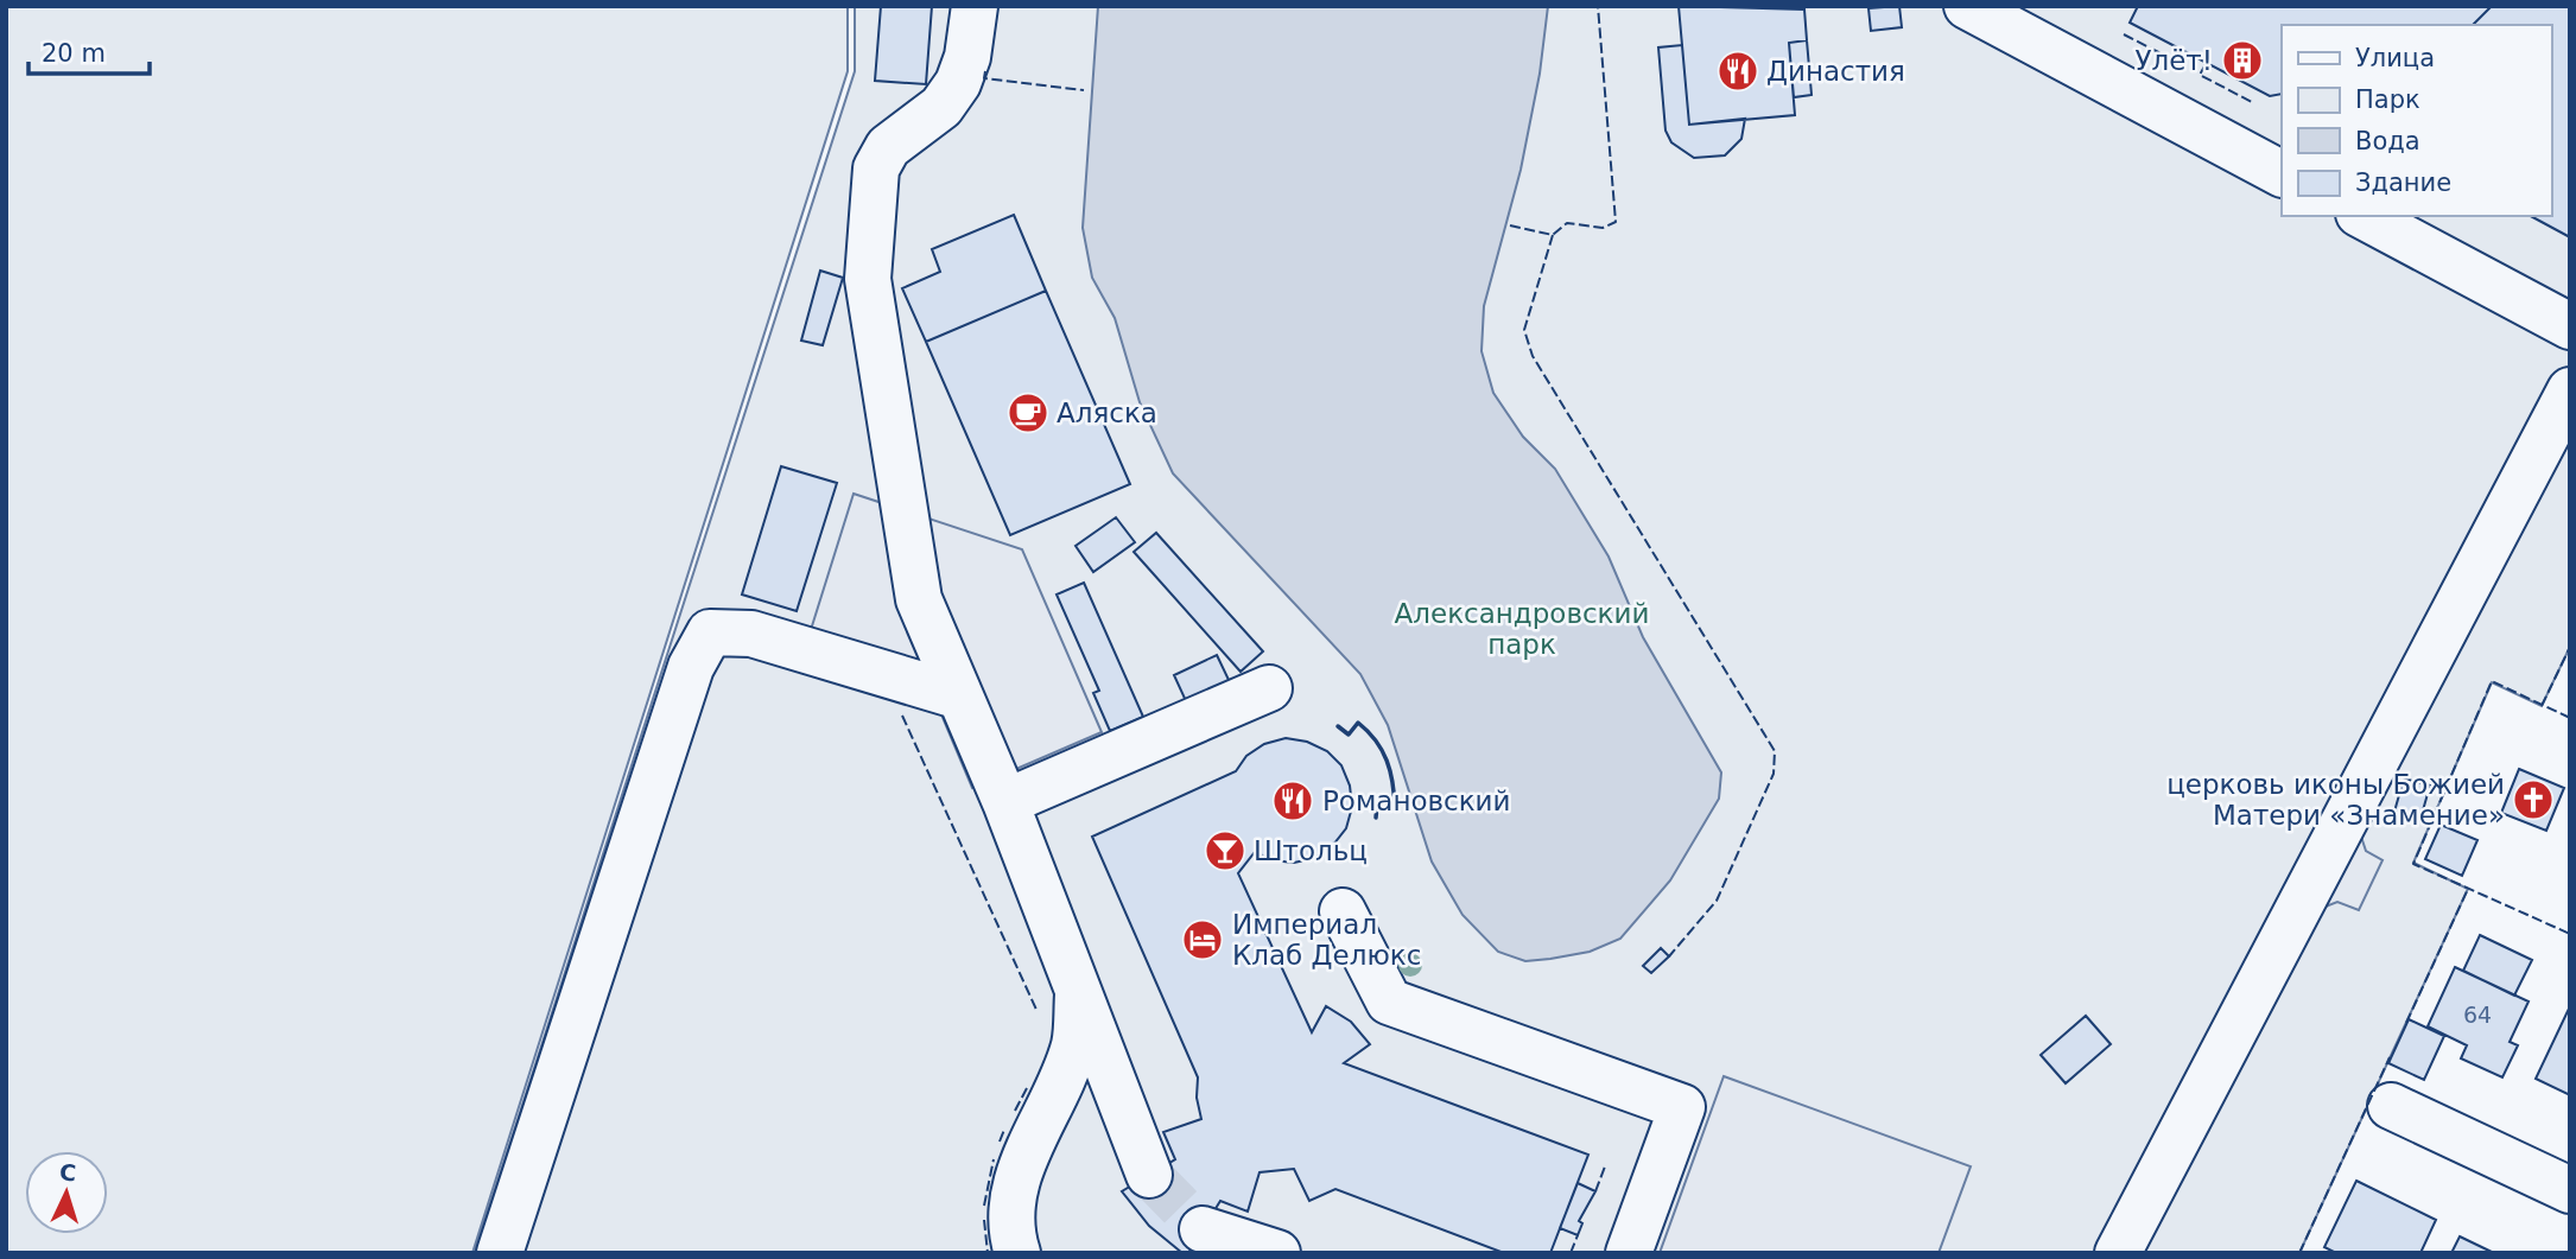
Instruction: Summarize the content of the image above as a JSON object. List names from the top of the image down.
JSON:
{
  "parks": ["Александровский парк"],
  "places": {
    "building": ["Улёт!"],
    "restaurant": ["Династия", "Романовский"],
    "cafe": ["Аляска"],
    "church": ["церковь иконы Божией Матери «Знамение»"],
    "bar": ["Штольц"],
    "hotel": ["Империал Клаб Делюкс"]
  },
  "house_numbers": ["64"],
  "legend": [
    "Улица",
    "Парк",
    "Вода",
    "Здание"
  ],
  "scale_bar": "20 m",
  "north": "top"
}
